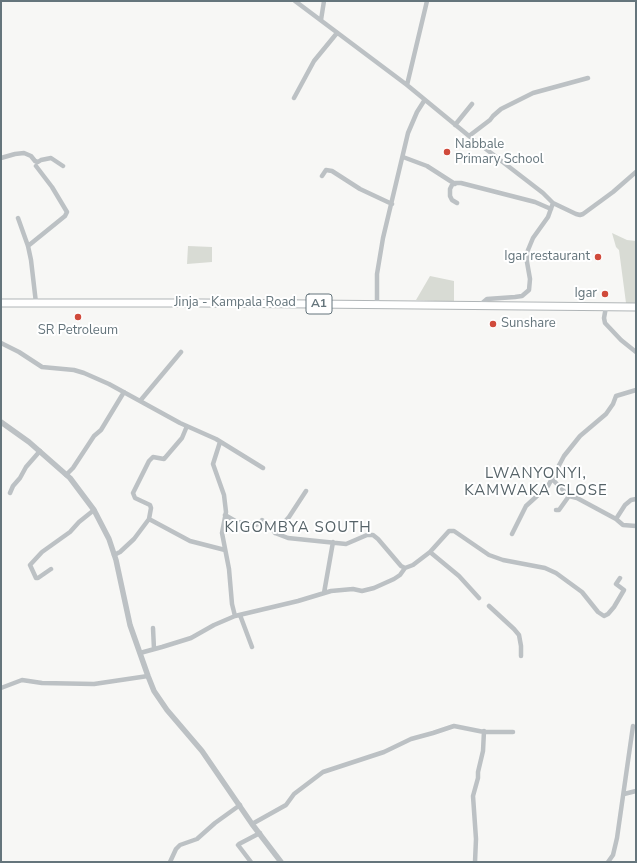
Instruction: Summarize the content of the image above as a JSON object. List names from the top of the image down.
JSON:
{
  "streets": {
    "highway": ["Jinja - Kampala Road", "A1"]
  },
  "districts": ["LWANYONYI, KAMWAKA CLOSE", "KIGOMBYA SOUTH"],
  "places": [
    "Nabbale Primary School",
    "Igar restaurant",
    "Igar",
    "SR Petroleum",
    "Sunshare"
  ]
}
